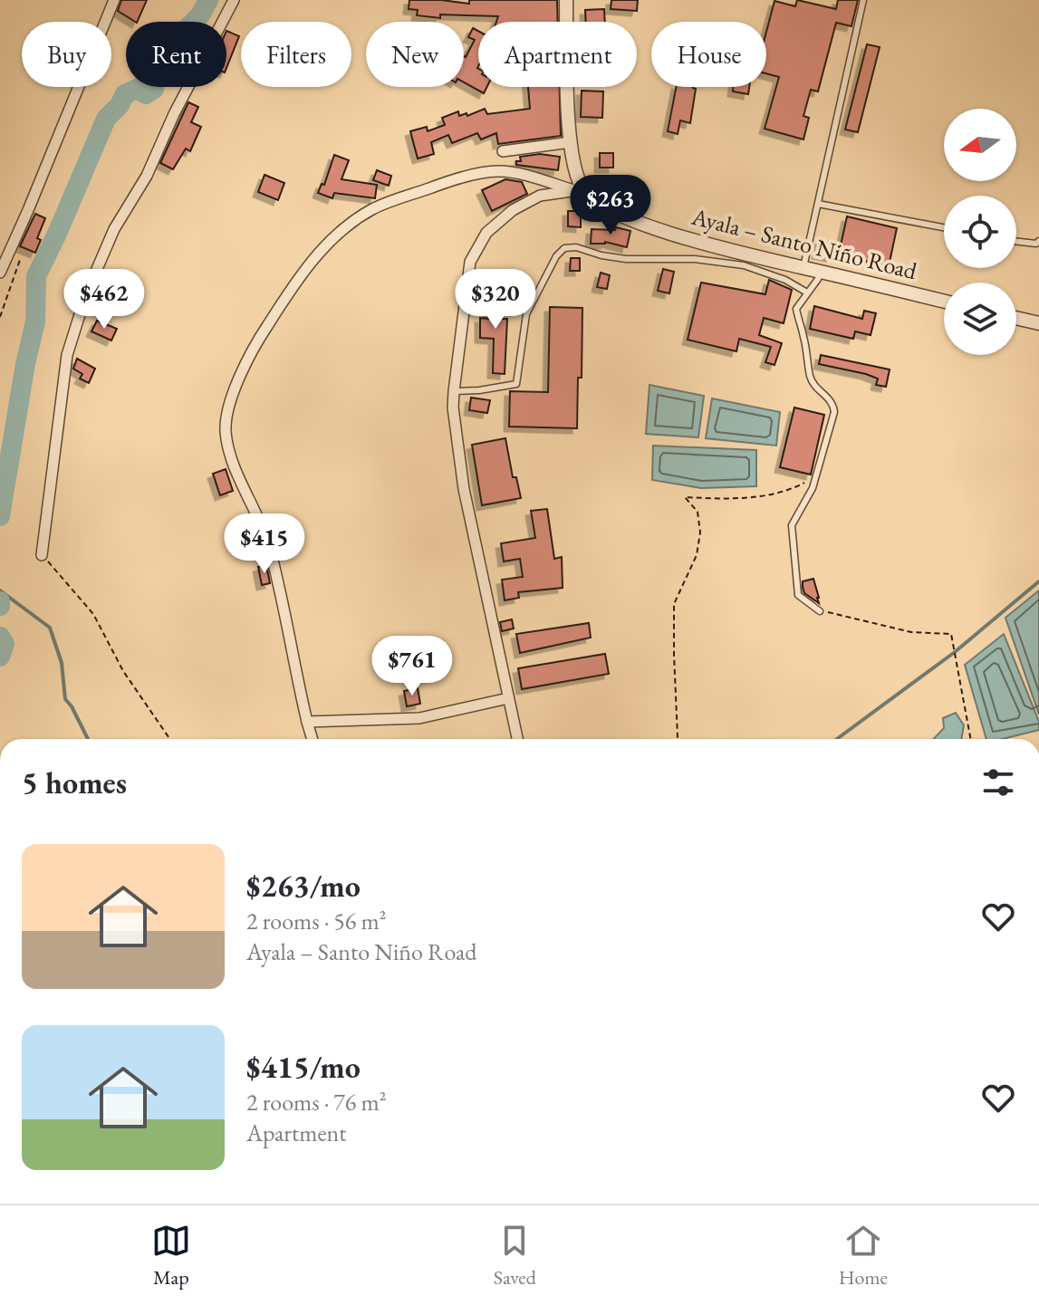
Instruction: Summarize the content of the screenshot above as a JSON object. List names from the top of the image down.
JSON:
{
  "streets": {
    "street": ["Ayala – Santo Niño Road"]
  },
  "north": "left",
  "page": {
    "chip": [
      "Buy",
      "Rent",
      "Filters",
      "New",
      "Apartment",
      "House"
    ],
    "price": [
      "$263",
      "$462",
      "$320",
      "$415",
      "$761"
    ],
    "heading": "5 homes",
    "list": [
      {
        "name": "$263/mo",
        "note": "2 rooms · 56 m² · Ayala – Santo Niño Road"
      },
      {
        "name": "$415/mo",
        "note": "2 rooms · 76 m² · Apartment"
      }
    ],
    "tabs": ["Map", "Saved", "Home"]
  }
}
